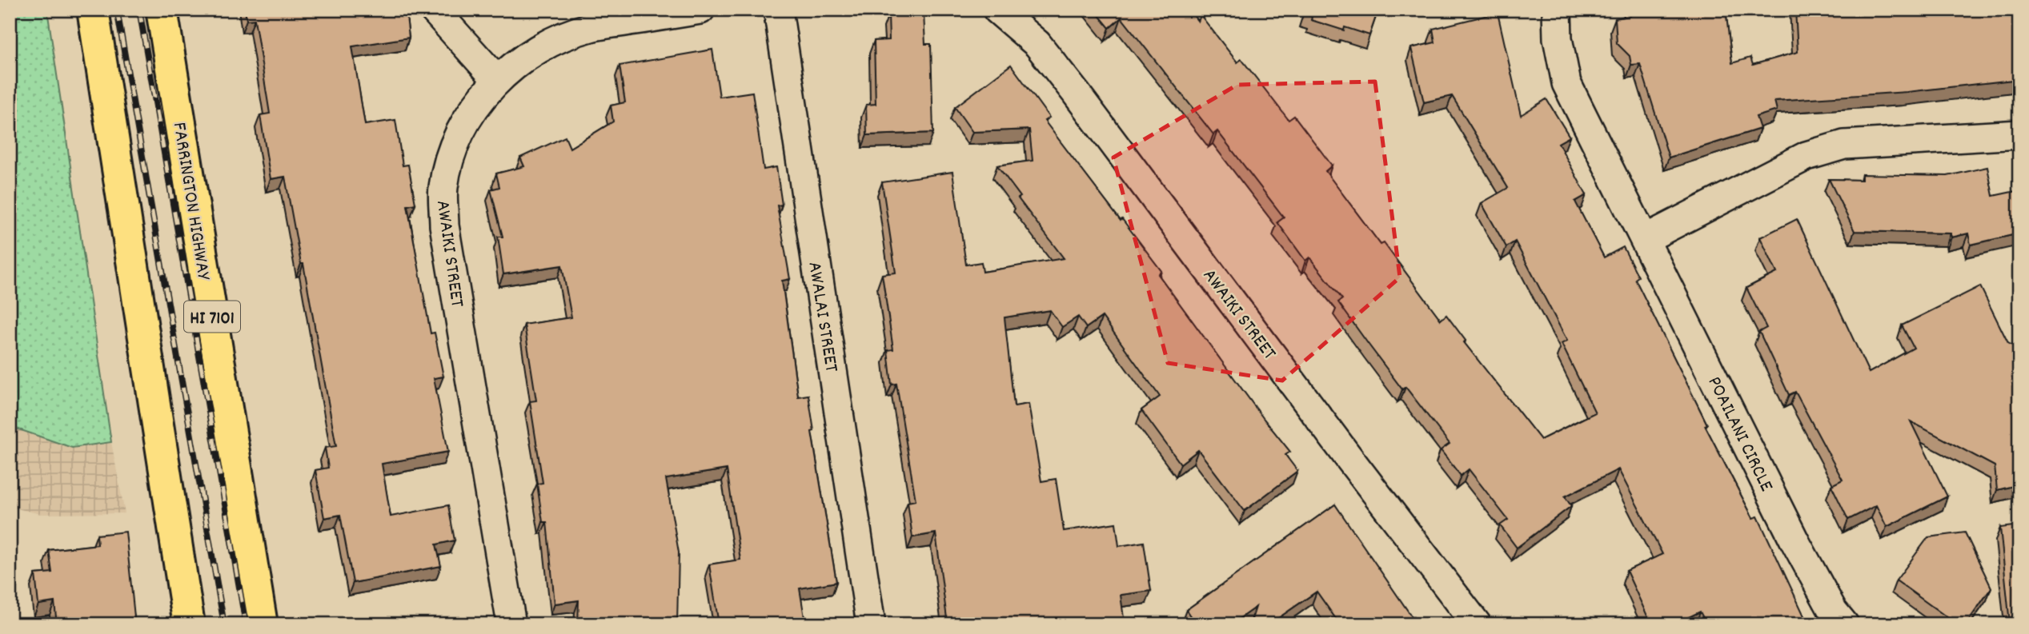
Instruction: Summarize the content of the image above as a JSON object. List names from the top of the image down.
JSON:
{
  "streets": {
    "main road": ["FARRINGTON HIGHWAY", "HI 7101"],
    "street": ["AWAIKI STREET", "AWALAI STREET", "POAILANI CIRCLE"]
  }
}
